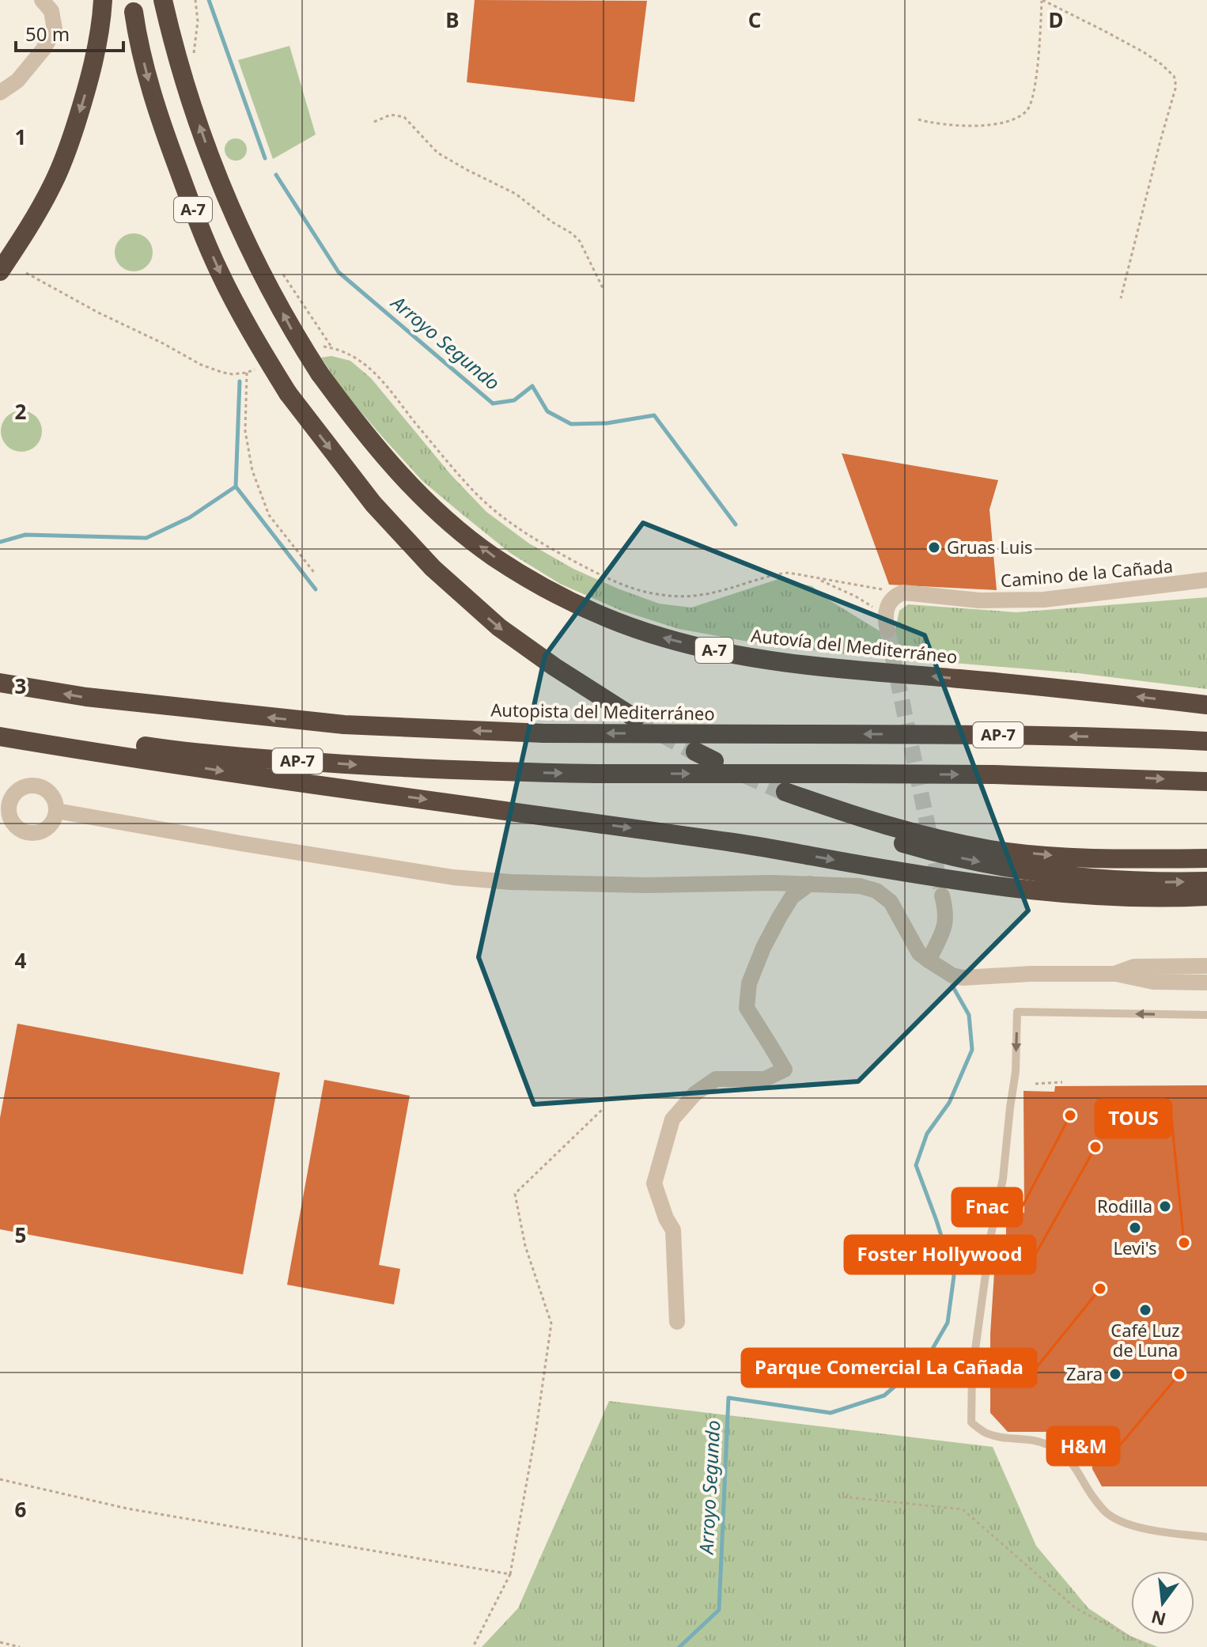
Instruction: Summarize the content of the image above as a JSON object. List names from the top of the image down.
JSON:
{
  "streets": {
    "highway": [
      "A-7",
      "Autovía del Mediterráneo",
      "Autopista del Mediterráneo",
      "AP-7"
    ],
    "street": ["Camino de la Cañada"]
  },
  "water": ["Arroyo Segundo"],
  "places": [
    "Gruas Luis",
    "Fnac",
    "Foster Hollywood",
    "Rodilla",
    "Levi's",
    "TOUS",
    "Parque Comercial La Cañada",
    "Café Luz de Luna",
    "Zara",
    "H&M"
  ],
  "scale_bar": "50 m",
  "north": "bottom",
  "grid": {
    "columns": ["B", "C", "D"],
    "rows": [
      "1",
      "2",
      "3",
      "4",
      "5",
      "6"
    ]
  }
}
